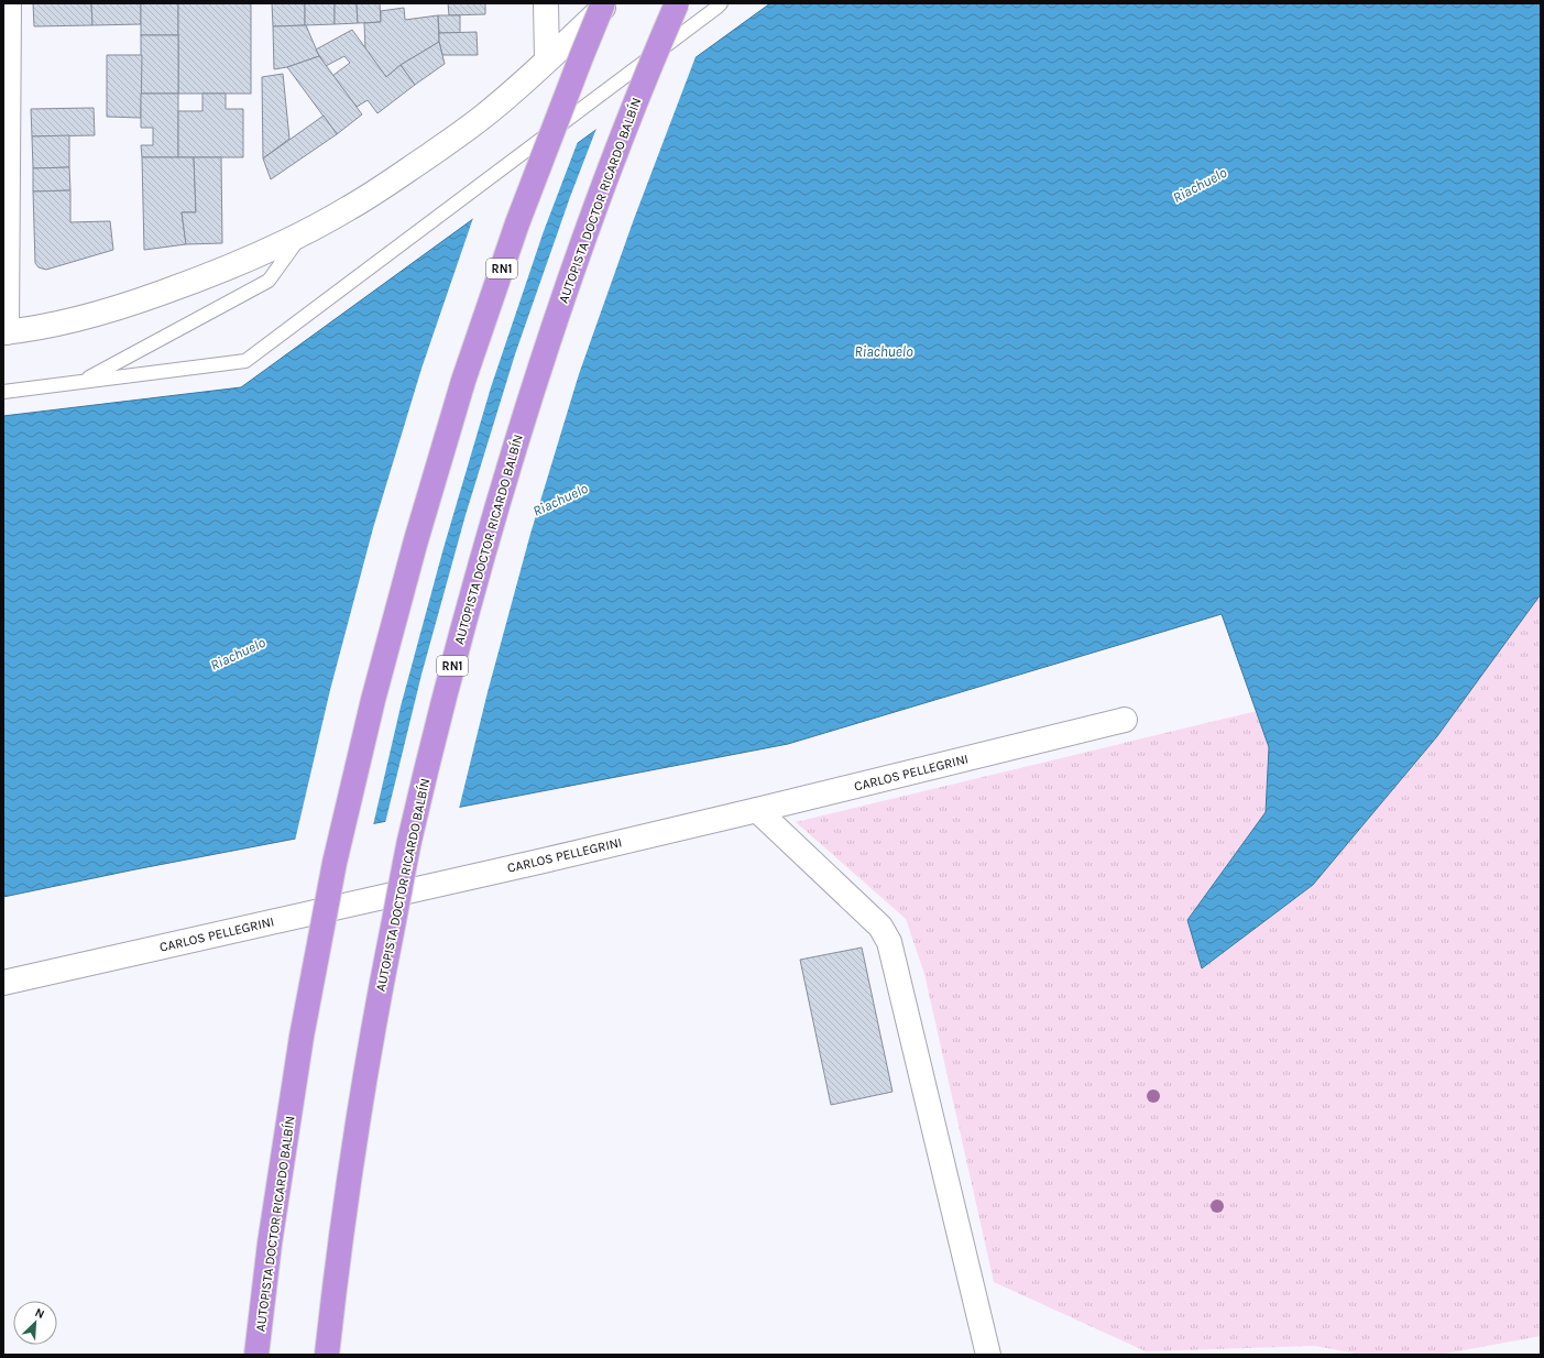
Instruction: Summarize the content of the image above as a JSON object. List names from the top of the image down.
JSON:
{
  "streets": {
    "highway": ["AUTOPISTA DOCTOR RICARDO BALBÍN", "RN1"],
    "street": ["CARLOS PELLEGRINI"]
  },
  "water": ["Riachuelo"],
  "north": "top right"
}
